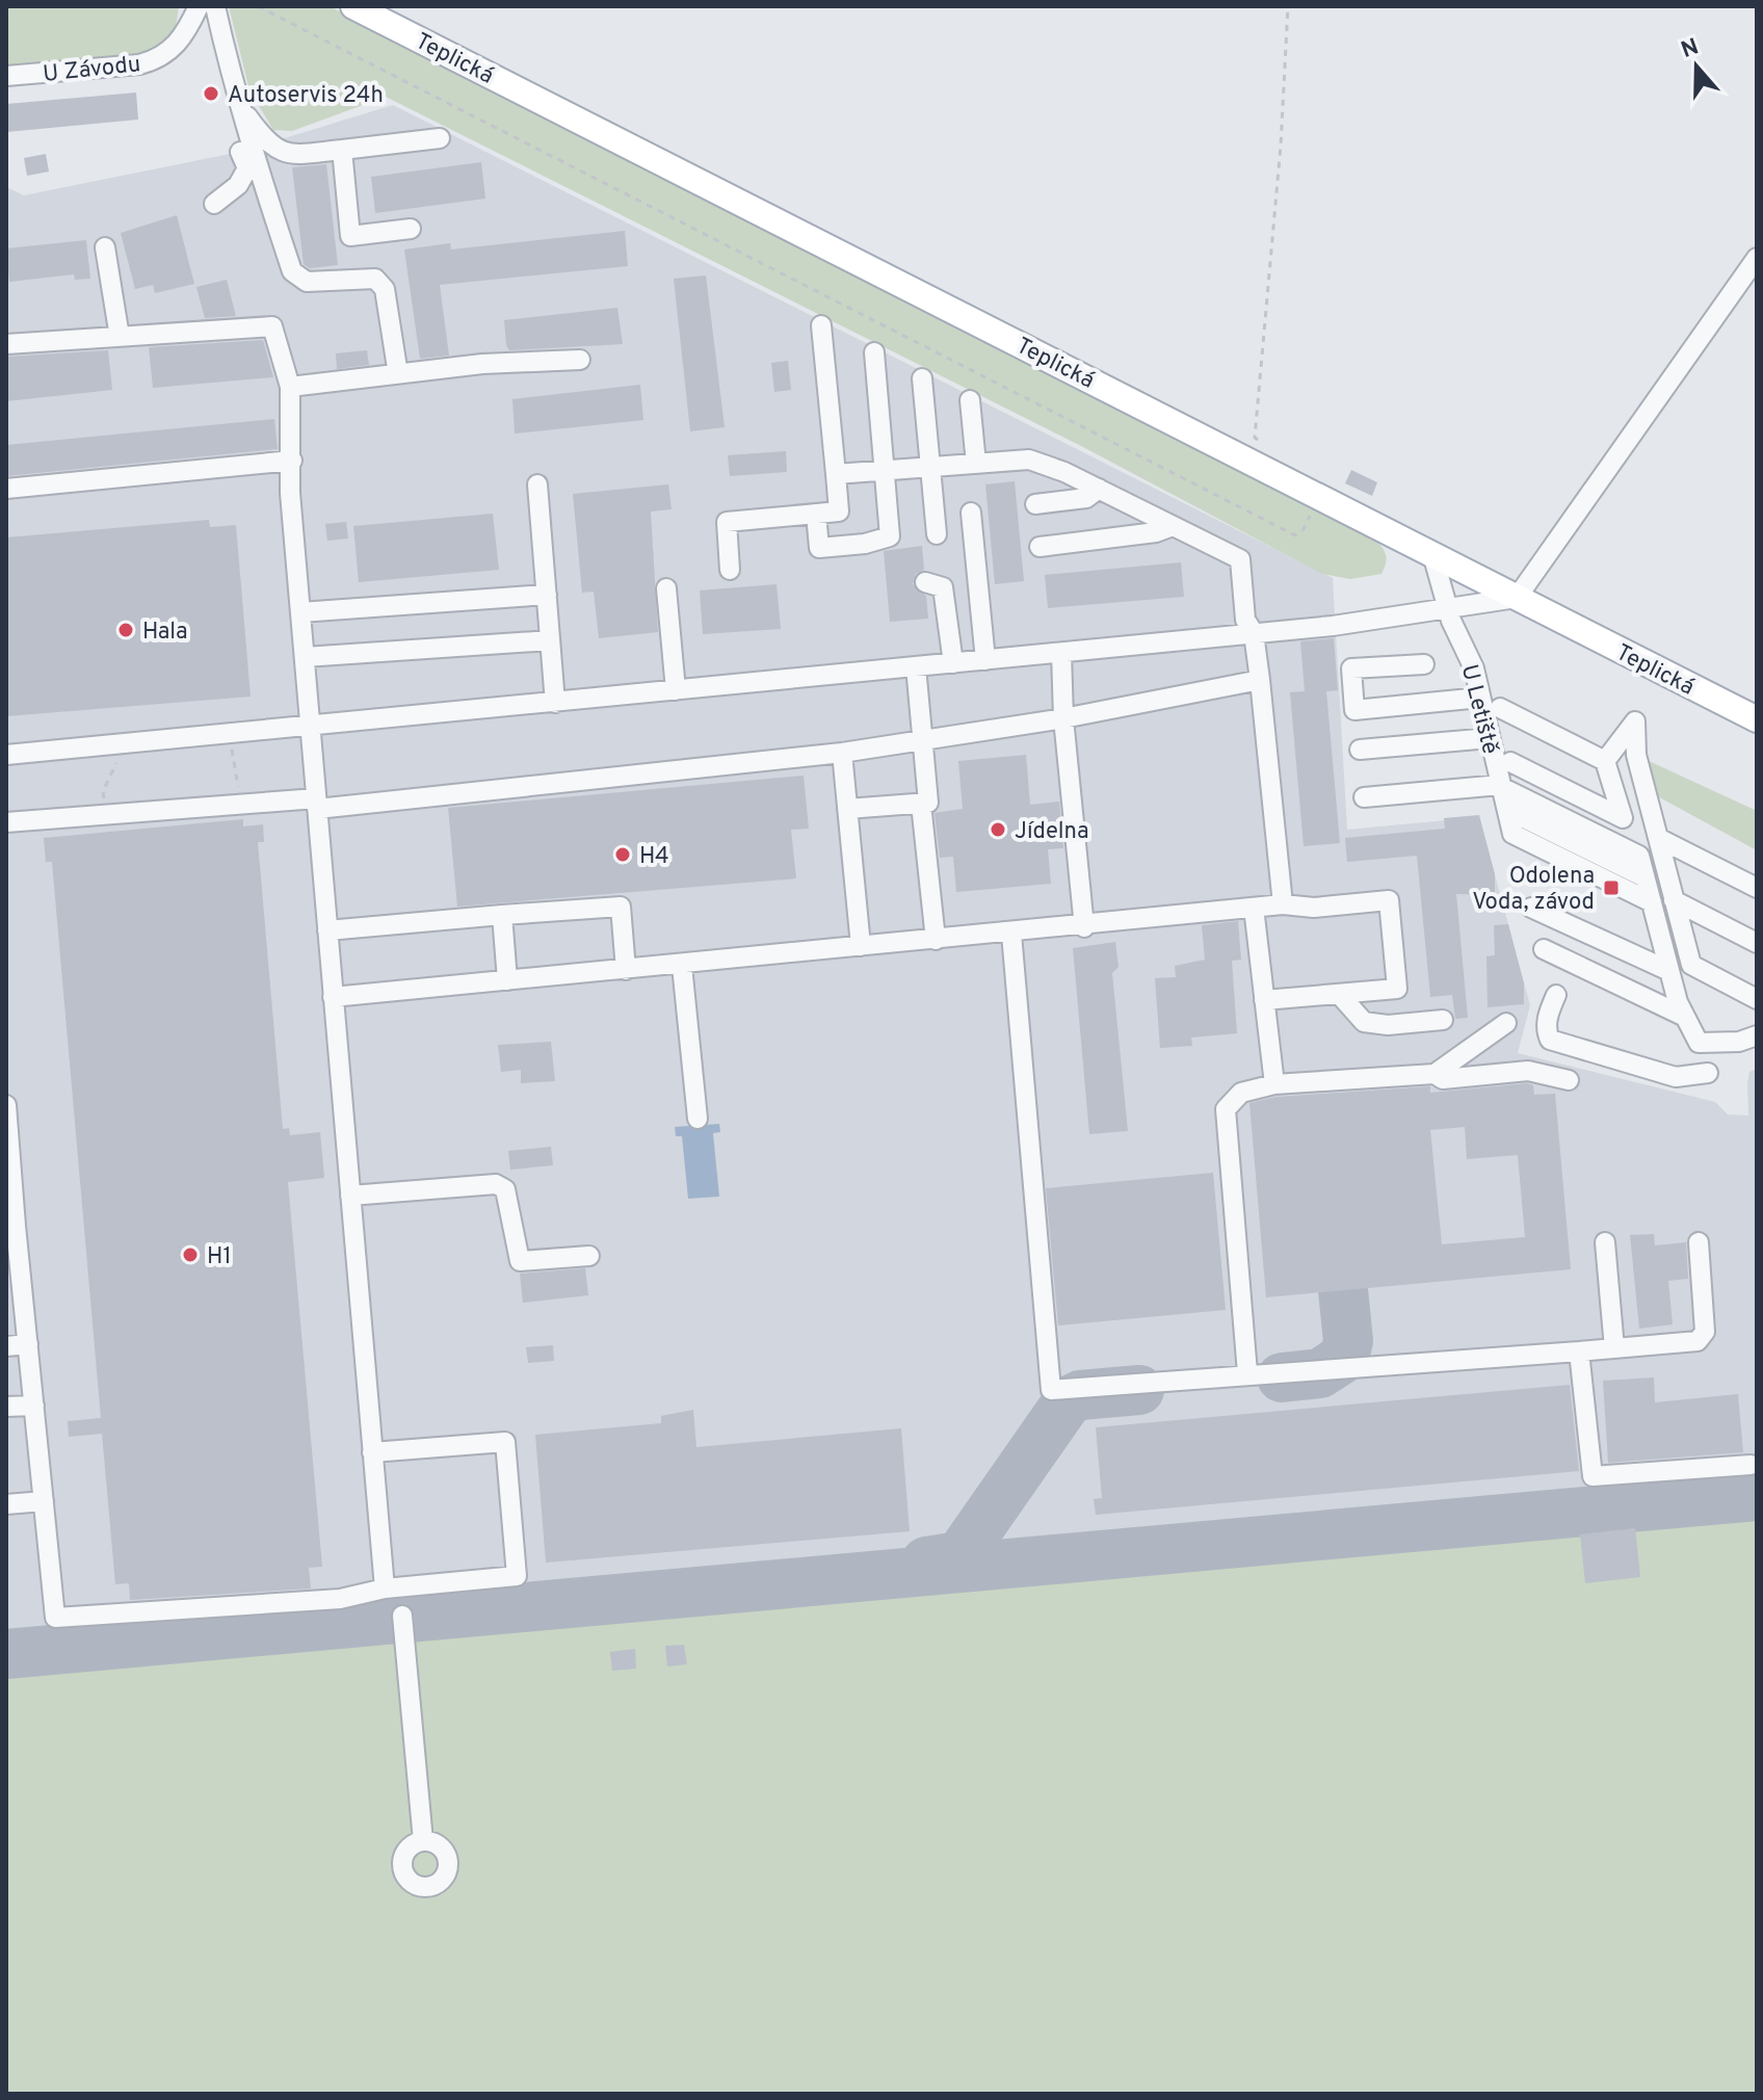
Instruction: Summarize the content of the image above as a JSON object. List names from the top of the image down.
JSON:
{
  "streets": {
    "main road": ["Teplická"],
    "street": ["U Závodu", "U Letiště"]
  },
  "crossings": [
    ["Teplická", "U Letiště"]
  ],
  "places": {
    "other": [
      "Autoservis 24h",
      "Hala",
      "Jídelna",
      "H4",
      "H1"
    ],
    "transit": ["Odolena Voda, závod"]
  },
  "north": "top"
}
